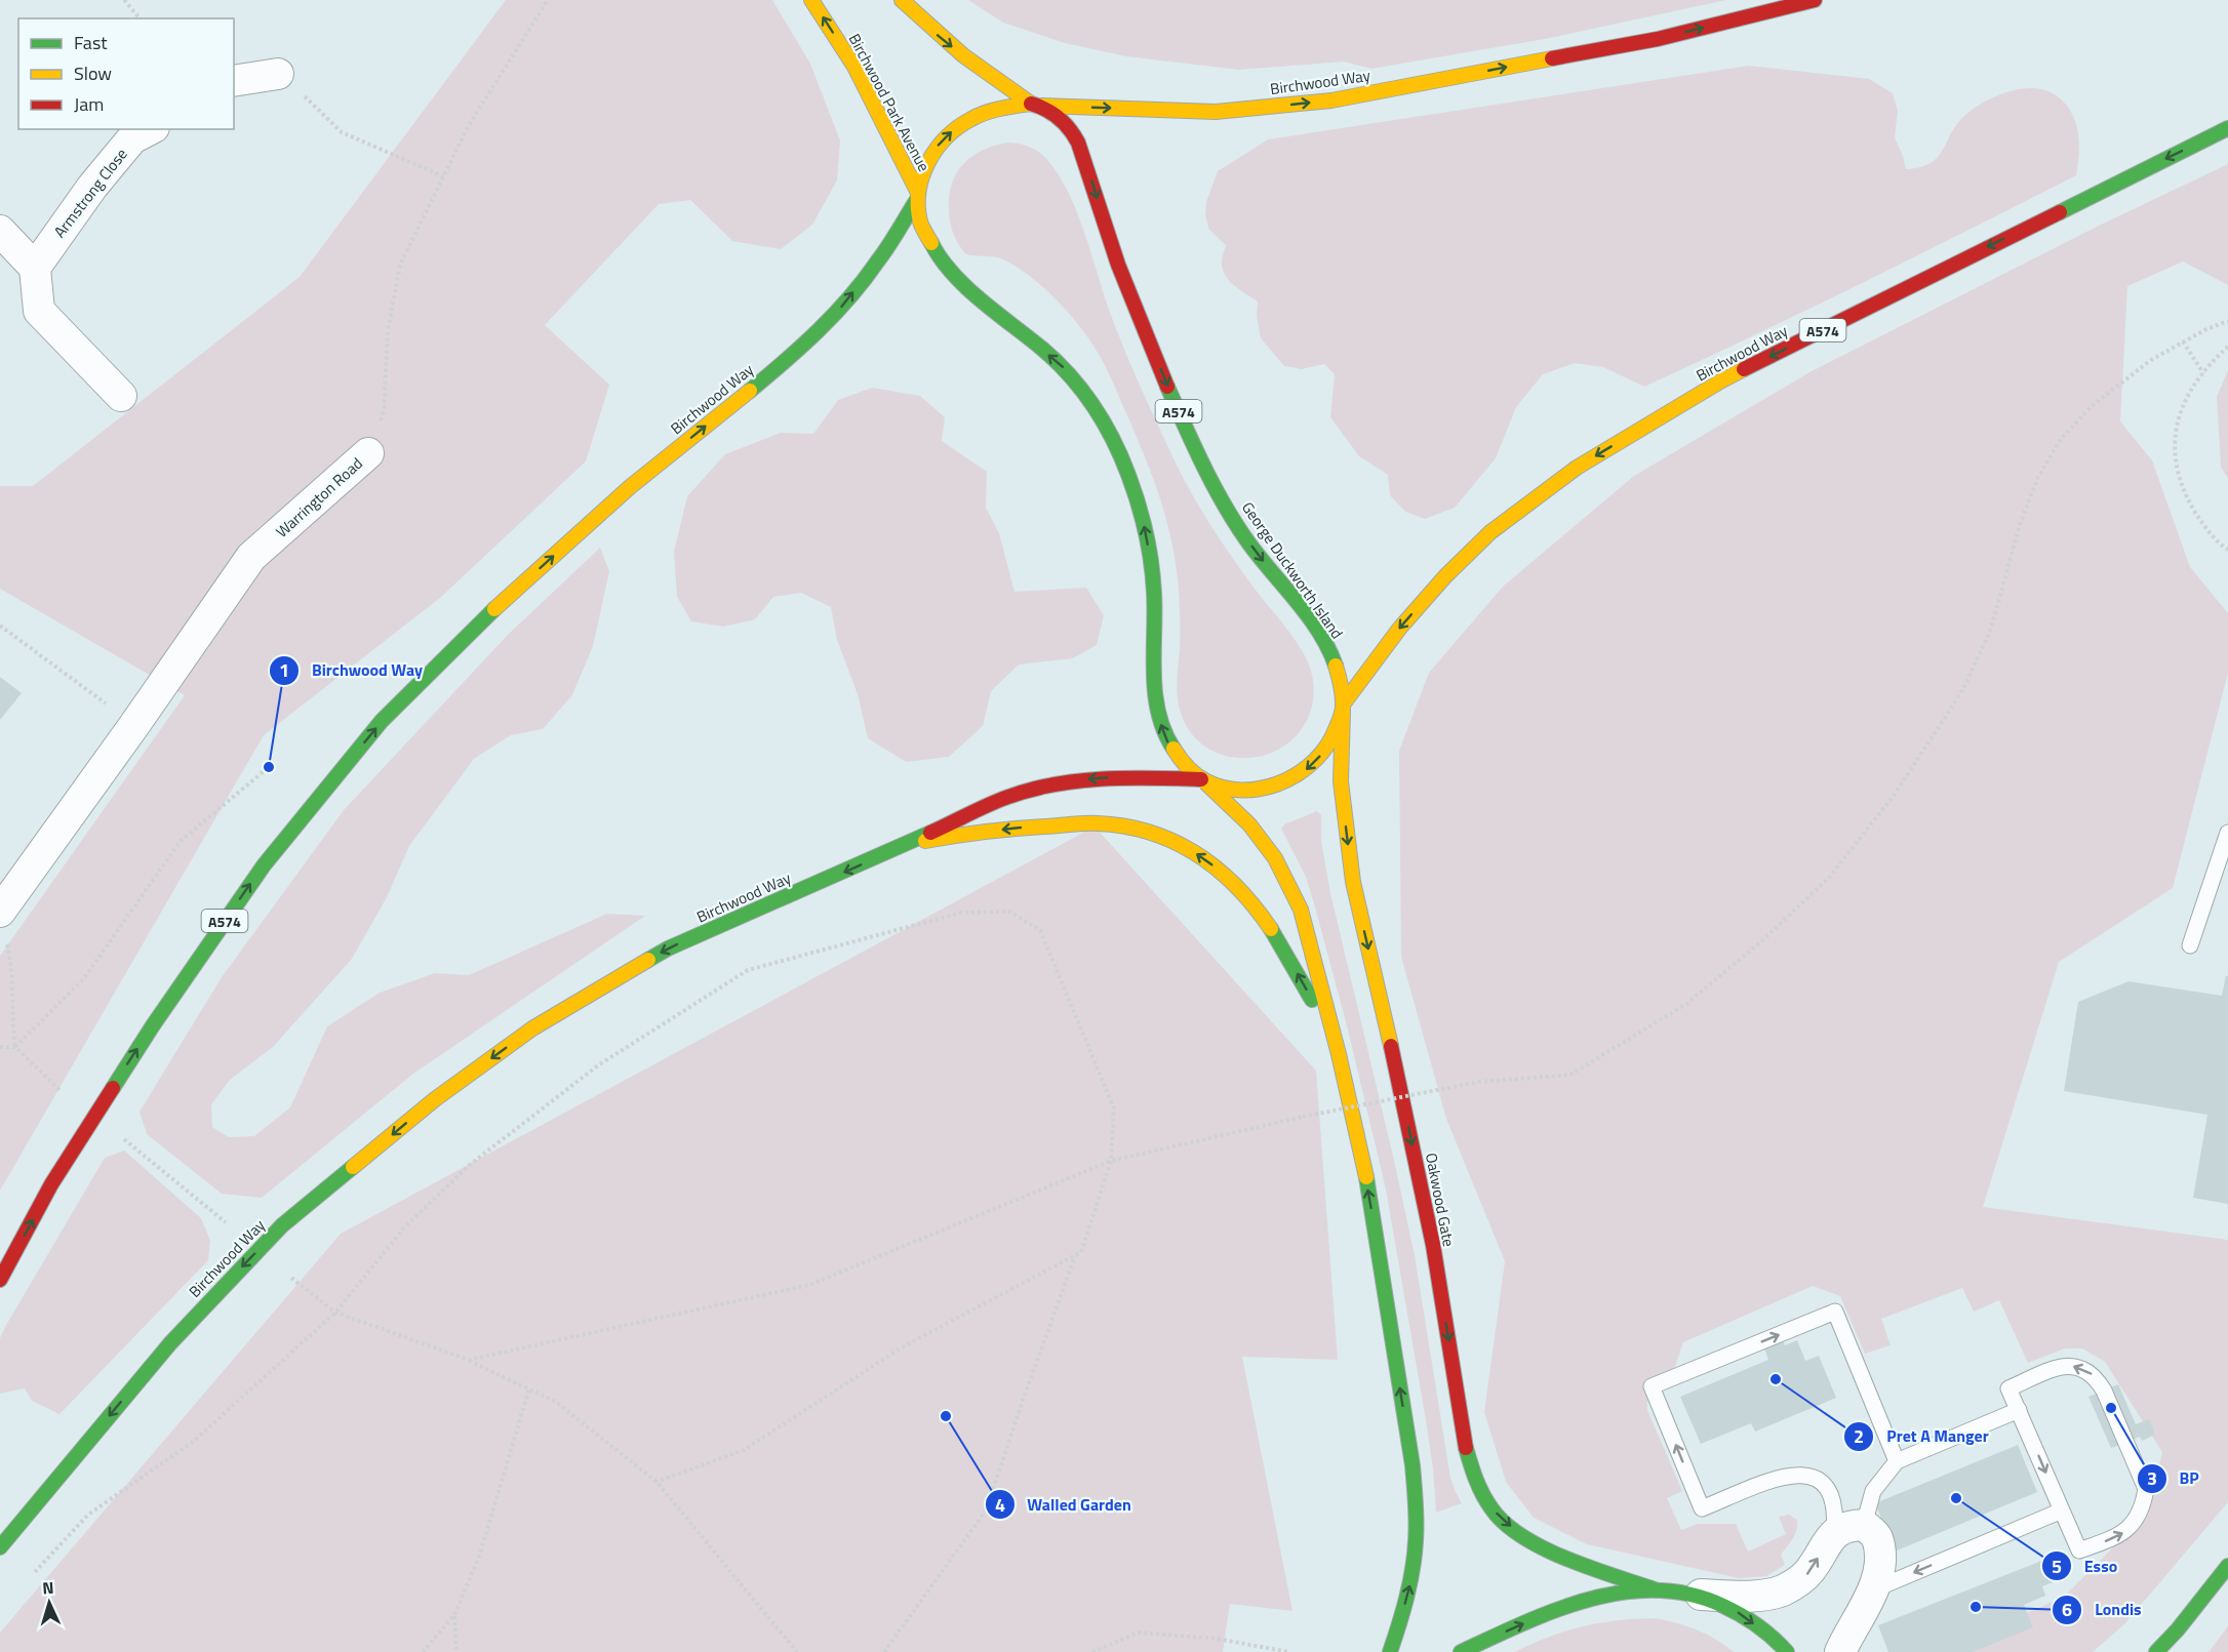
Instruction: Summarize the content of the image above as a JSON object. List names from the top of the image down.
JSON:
{
  "streets": {
    "main road": [
      "Birchwood Way",
      "Birchwood Park Avenue",
      "A574",
      "George Duckworth Island",
      "Oakwood Gate"
    ],
    "street": ["Armstrong Close", "Warrington Road"]
  },
  "crossings": [
    ["Birchwood Way", "Birchwood Park Avenue"],
    ["Birchwood Way", "A574"],
    ["Birchwood Way", "George Duckworth Island"],
    ["Birchwood Way", "Oakwood Gate"],
    ["Birchwood Park Avenue", "A574"],
    ["A574", "George Duckworth Island"],
    ["A574", "Oakwood Gate"],
    ["George Duckworth Island", "Oakwood Gate"]
  ],
  "places": [
    "Birchwood Way",
    "Pret A Manger",
    "BP",
    "Walled Garden",
    "Esso",
    "Londis"
  ],
  "legend": ["Fast", "Slow", "Jam"],
  "north": "top"
}
